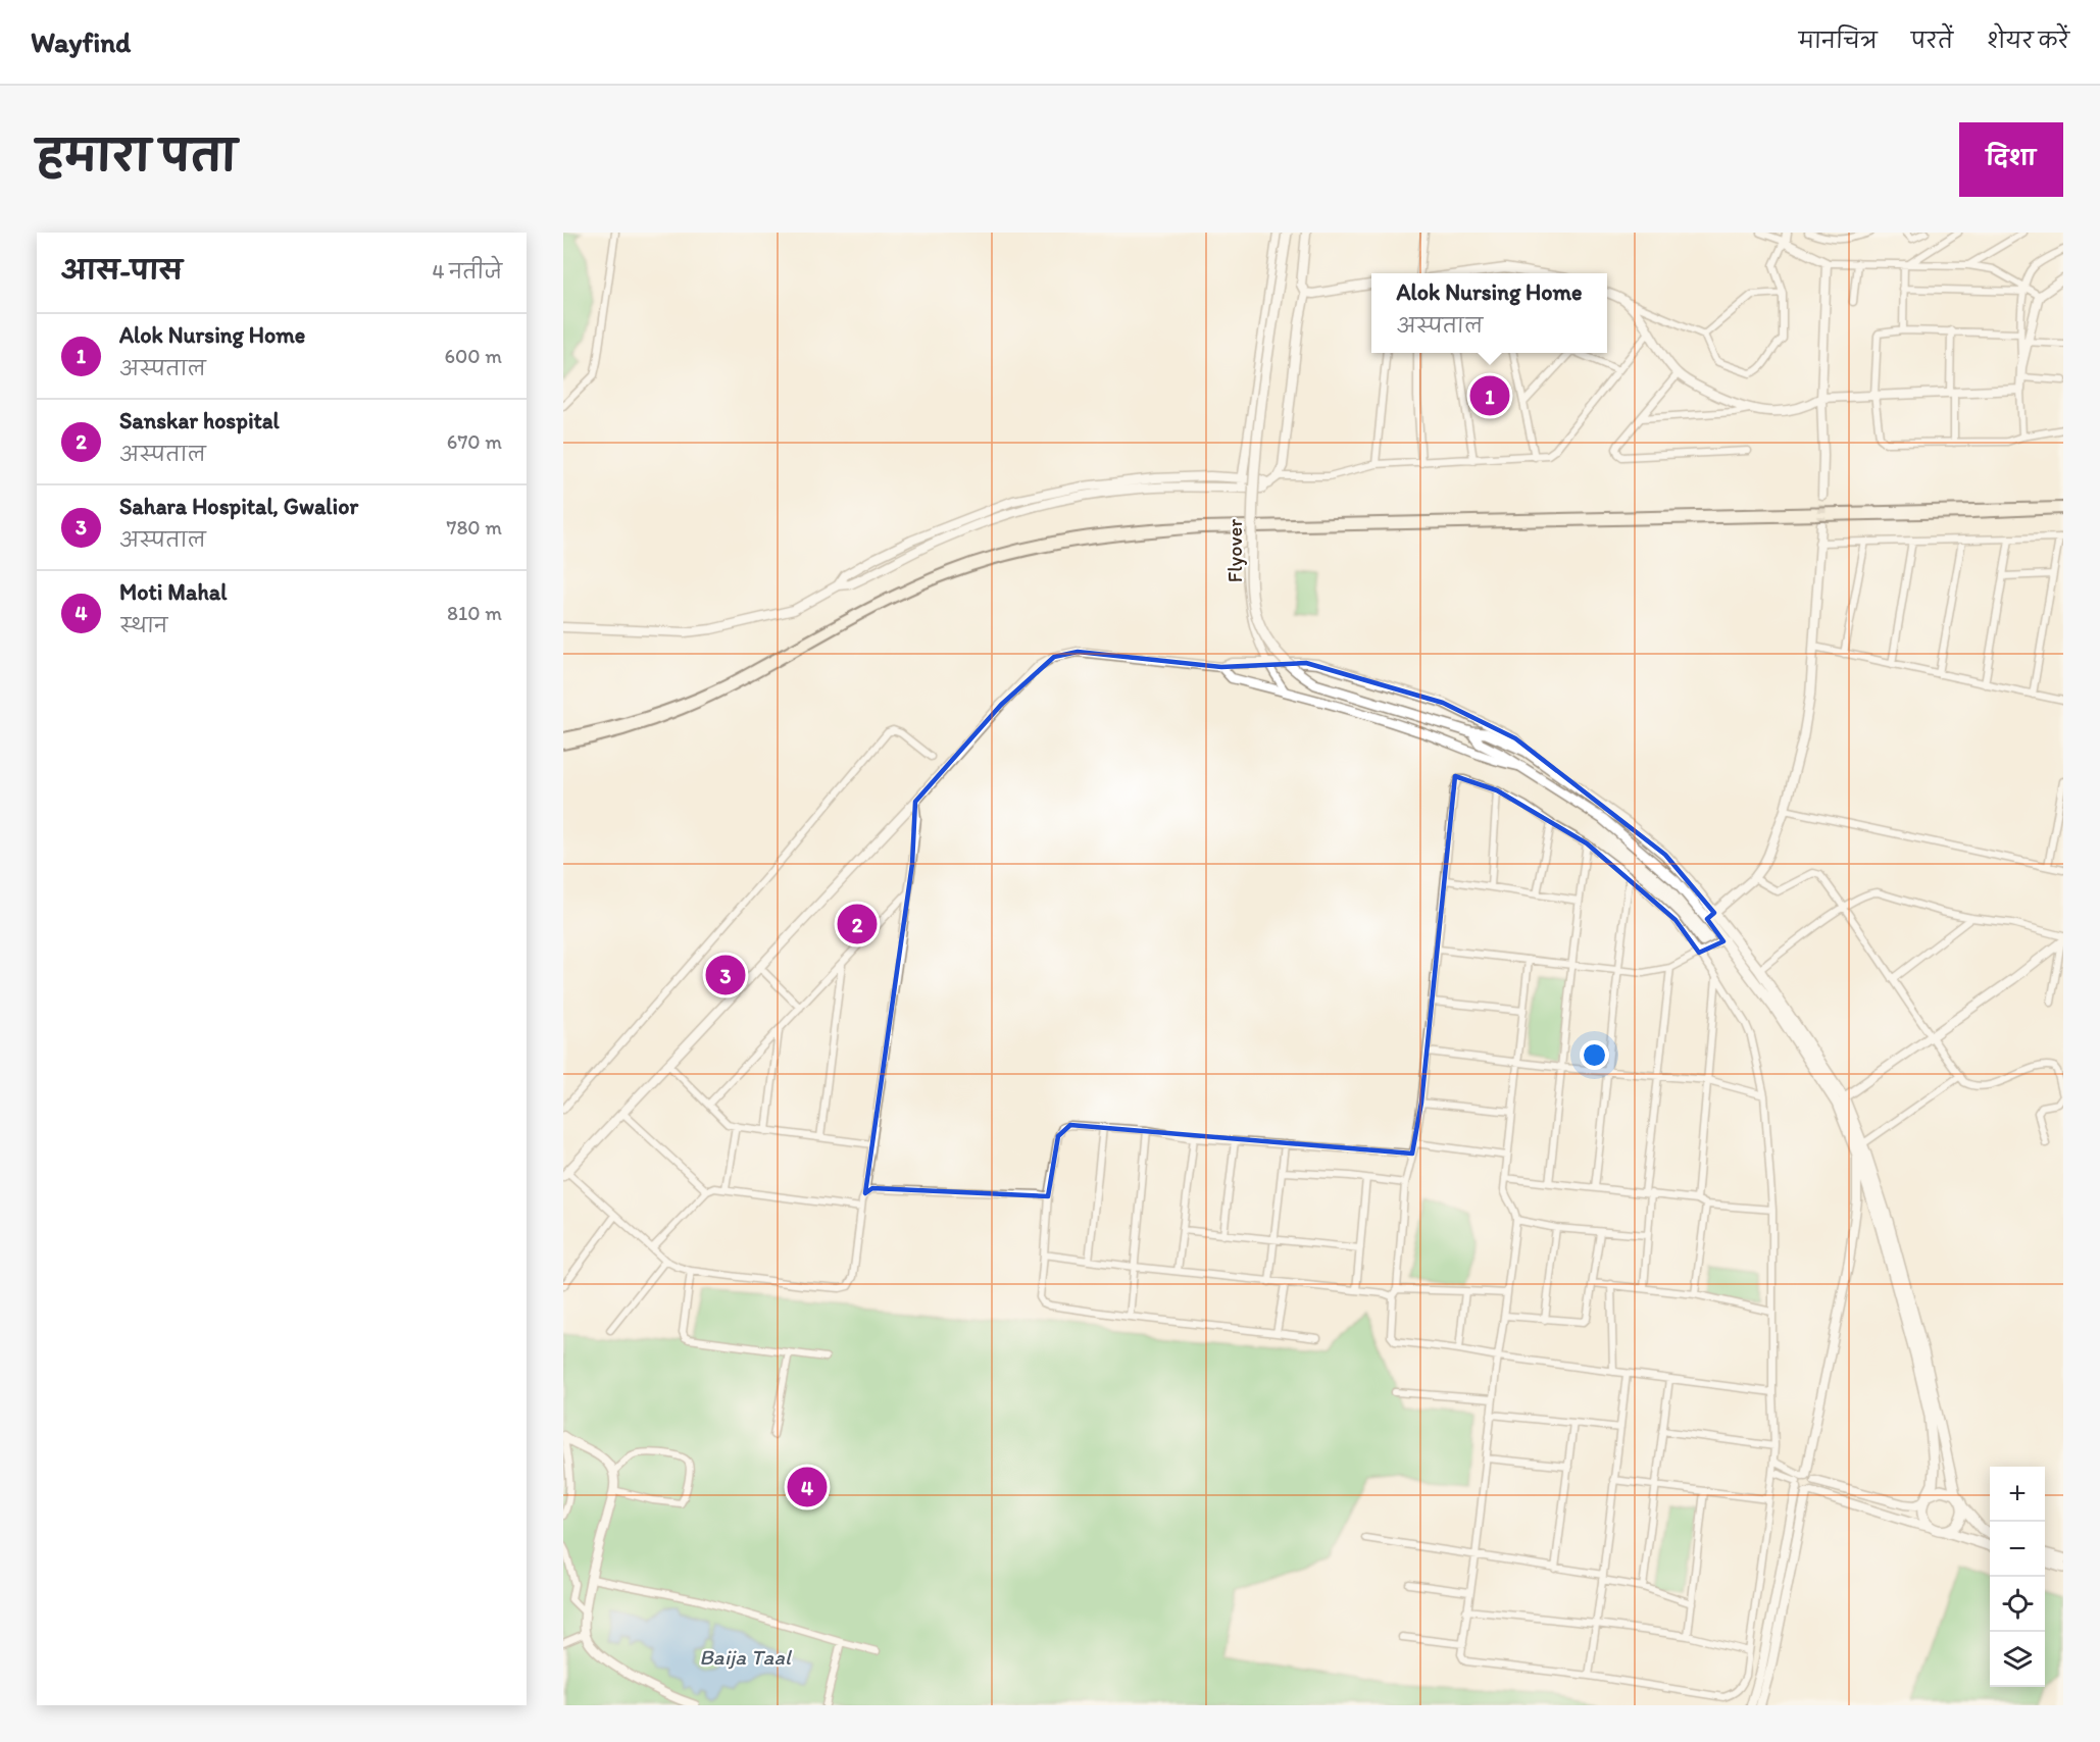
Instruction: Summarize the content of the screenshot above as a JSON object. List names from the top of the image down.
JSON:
{
  "streets": {
    "main road": ["Flyover"]
  },
  "water": ["Baija Taal"],
  "page": {
    "header": "Wayfind",
    "nav": ["मानचित्र", "परतें", "शेयर करें"],
    "title": "हमारा पता",
    "buttons": "दिशा",
    "heading": ["आस-पास", "4 नतीजे"],
    "popup": ["Alok Nursing Home", "अस्पताल"],
    "list": [
      {
        "mark": "1",
        "name": "Alok Nursing Home",
        "note": "अस्पताल",
        "value": "600 m"
      },
      {
        "mark": "2",
        "name": "Sanskar hospital",
        "note": "अस्पताल",
        "value": "670 m"
      },
      {
        "mark": "3",
        "name": "Sahara Hospital, Gwalior",
        "note": "अस्पताल",
        "value": "780 m"
      },
      {
        "mark": "4",
        "name": "Moti Mahal",
        "note": "स्थान",
        "value": "810 m"
      }
    ],
    "pins": [
      "1",
      "2",
      "3",
      "4"
    ],
    "map_buttons": ["+", "−"]
  }
}
